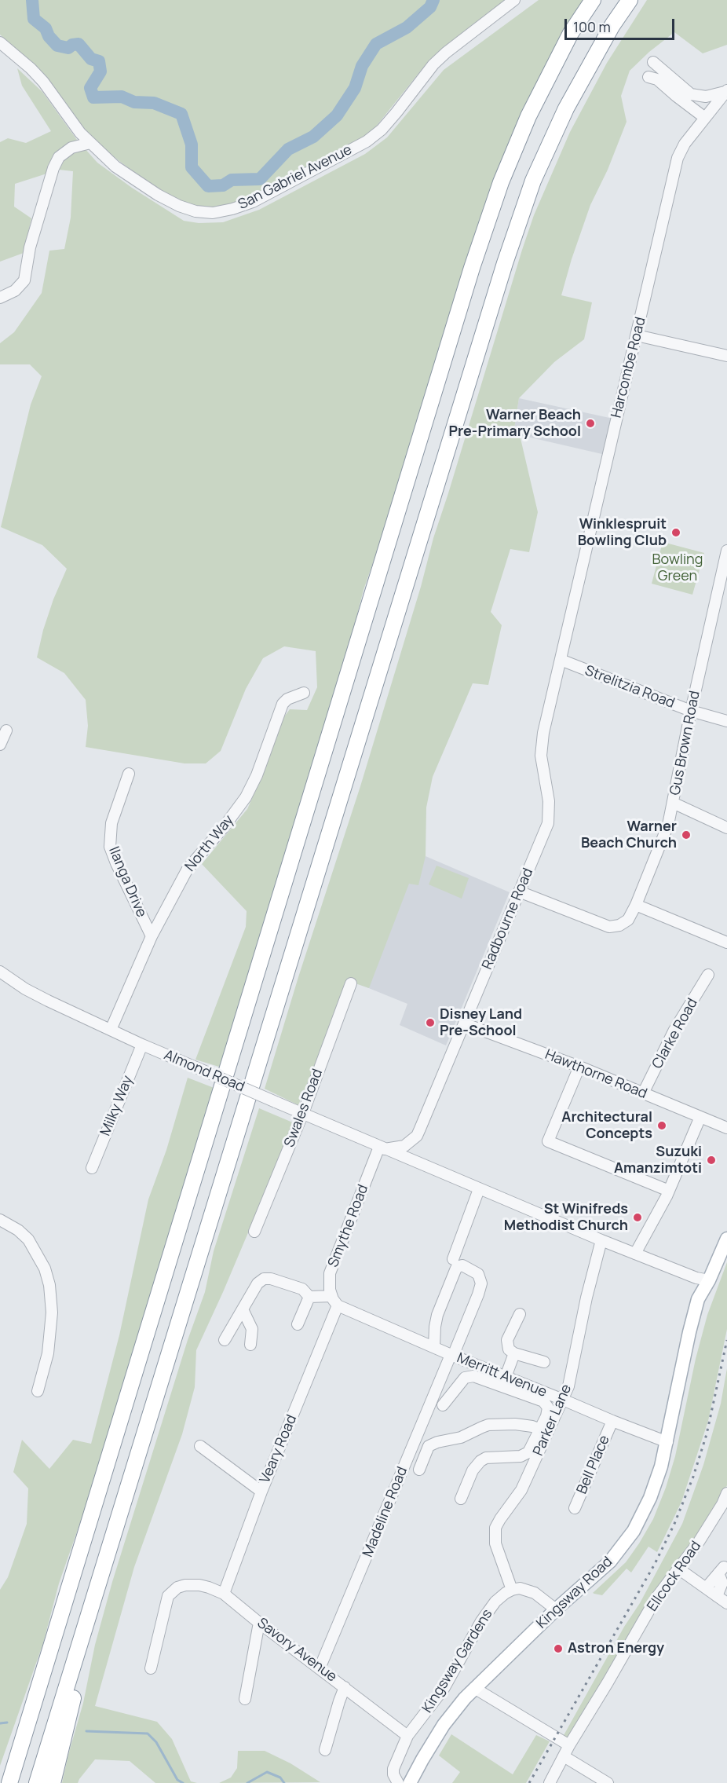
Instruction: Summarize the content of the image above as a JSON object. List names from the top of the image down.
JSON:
{
  "streets": {
    "main road": ["Kingsway Road"],
    "street": [
      "San Gabriel Avenue",
      "Harcombe Road",
      "Strelitzia Road",
      "Gus Brown Road",
      "North Way",
      "Ilanga Drive",
      "Radbourne Road",
      "Clarke Road",
      "Almond Road",
      "Hawthorne Road",
      "Milky Way",
      "Swales Road",
      "Smythe Road",
      "Merritt Avenue",
      "Parker Lane",
      "Veary Road",
      "Bell Place",
      "Madeline Road",
      "Ellcock Road",
      "Savory Avenue",
      "Kingsway Gardens"
    ]
  },
  "crossings": [
    ["Harcombe Road", "Strelitzia Road"],
    ["Harcombe Road", "Radbourne Road"],
    ["Strelitzia Road", "Gus Brown Road"],
    ["Strelitzia Road", "Radbourne Road"],
    ["Gus Brown Road", "Radbourne Road"],
    ["North Way", "Ilanga Drive"],
    ["North Way", "Almond Road"],
    ["Radbourne Road", "Hawthorne Road"],
    ["Clarke Road", "Hawthorne Road"],
    ["Almond Road", "Milky Way"],
    ["Almond Road", "Swales Road"],
    ["Almond Road", "Smythe Road"],
    ["Almond Road", "Parker Lane"],
    ["Almond Road", "Kingsway Road"],
    ["Merritt Avenue", "Parker Lane"],
    ["Merritt Avenue", "Veary Road"],
    ["Merritt Avenue", "Bell Place"],
    ["Merritt Avenue", "Madeline Road"],
    ["Merritt Avenue", "Kingsway Road"],
    ["Parker Lane", "Kingsway Gardens"],
    ["Veary Road", "Savory Avenue"],
    ["Madeline Road", "Savory Avenue"],
    ["Savory Avenue", "Kingsway Gardens"]
  ],
  "parks": ["Bowling Green"],
  "places": [
    "Warner Beach Pre-Primary School",
    "Winklespruit Bowling Club",
    "Warner Beach Church",
    "Disney Land Pre-School",
    "Architectural Concepts",
    "Suzuki Amanzimtoti",
    "St Winifreds Methodist Church",
    "Astron Energy"
  ],
  "scale_bar": "100 m"
}
